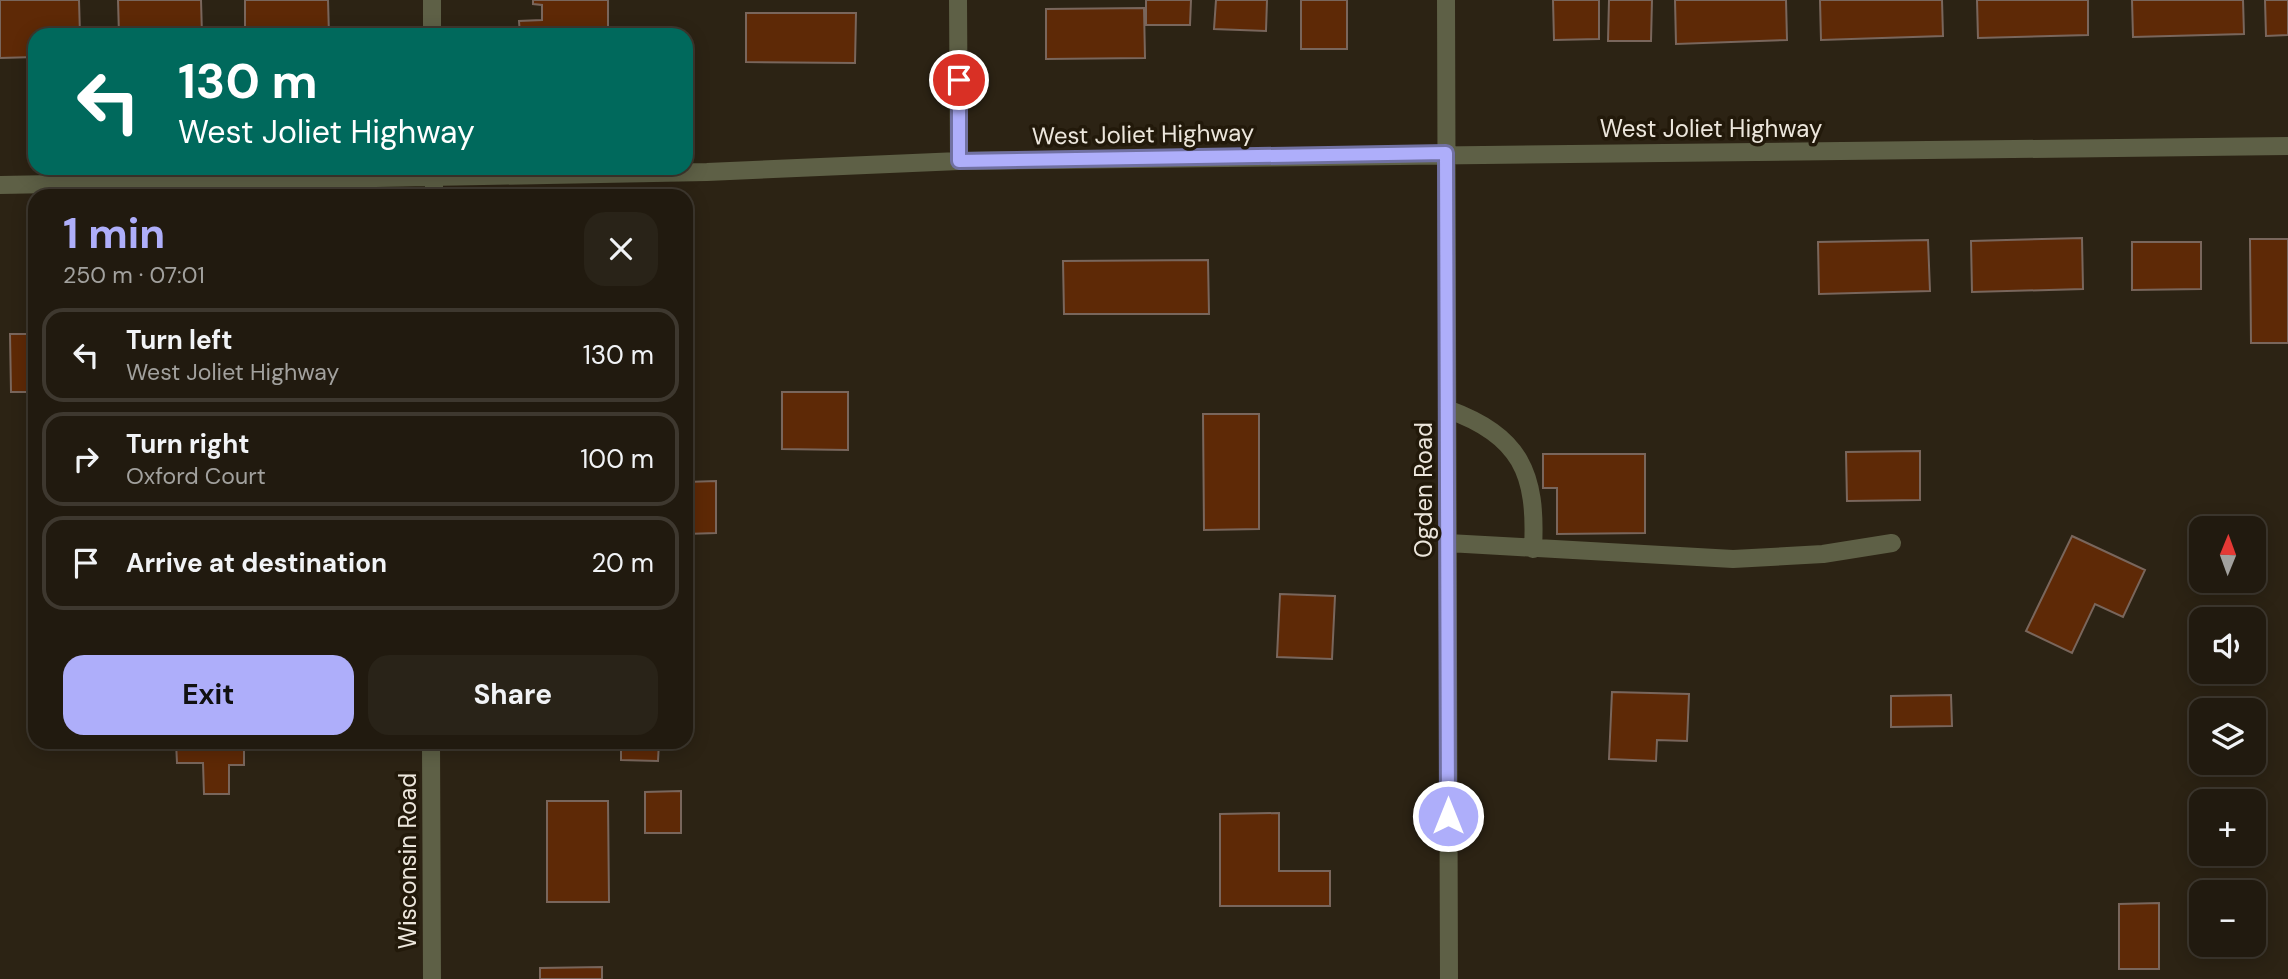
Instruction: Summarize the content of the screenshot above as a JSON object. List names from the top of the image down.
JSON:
{
  "streets": {
    "street": ["West Joliet Highway", "Ogden Road", "Wisconsin Road"]
  },
  "crossings": [
    ["West Joliet Highway", "Ogden Road"]
  ],
  "north": "top",
  "page": {
    "turn": ["130 m", "West Joliet Highway"],
    "heading": ["1 min", "250 m · 07:01"],
    "list": [
      {
        "name": "Turn left",
        "note": "West Joliet Highway",
        "value": "130 m"
      },
      {
        "name": "Turn right",
        "note": "Oxford Court",
        "value": "100 m"
      },
      {
        "name": "Arrive at destination",
        "value": "20 m"
      }
    ],
    "map_buttons": ["+", "−"],
    "buttons": ["Exit", "Share"]
  }
}
